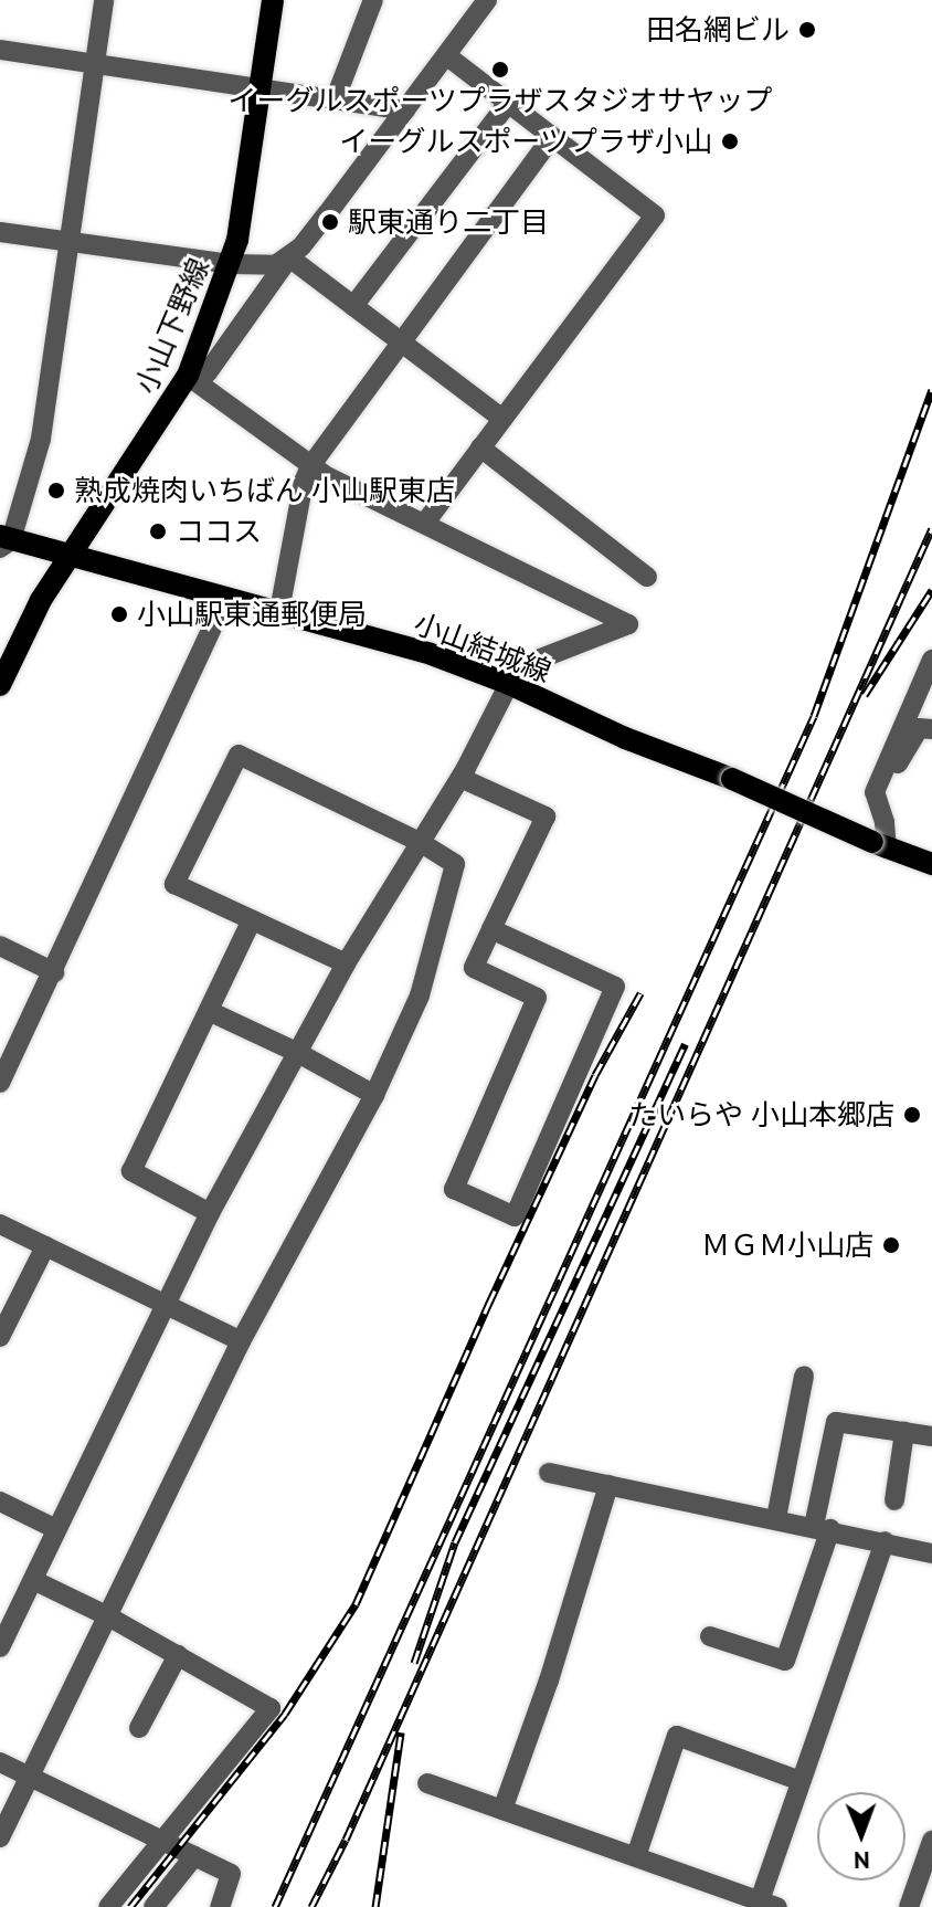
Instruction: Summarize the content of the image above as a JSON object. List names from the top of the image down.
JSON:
{
  "streets": {
    "main road": ["小山下野線", "小山結城線"]
  },
  "crossings": [
    ["小山下野線", "小山結城線"]
  ],
  "places": [
    "田名網ビル",
    "イーグルスポーツプラザスタジオサヤップ",
    "イーグルスポーツプラザ小山",
    "駅東通り二丁目",
    "熟成焼肉いちばん 小山駅東店",
    "ココス",
    "小山駅東通郵便局",
    "たいらや 小山本郷店",
    "ＭＧＭ小山店"
  ],
  "north": "bottom"
}
